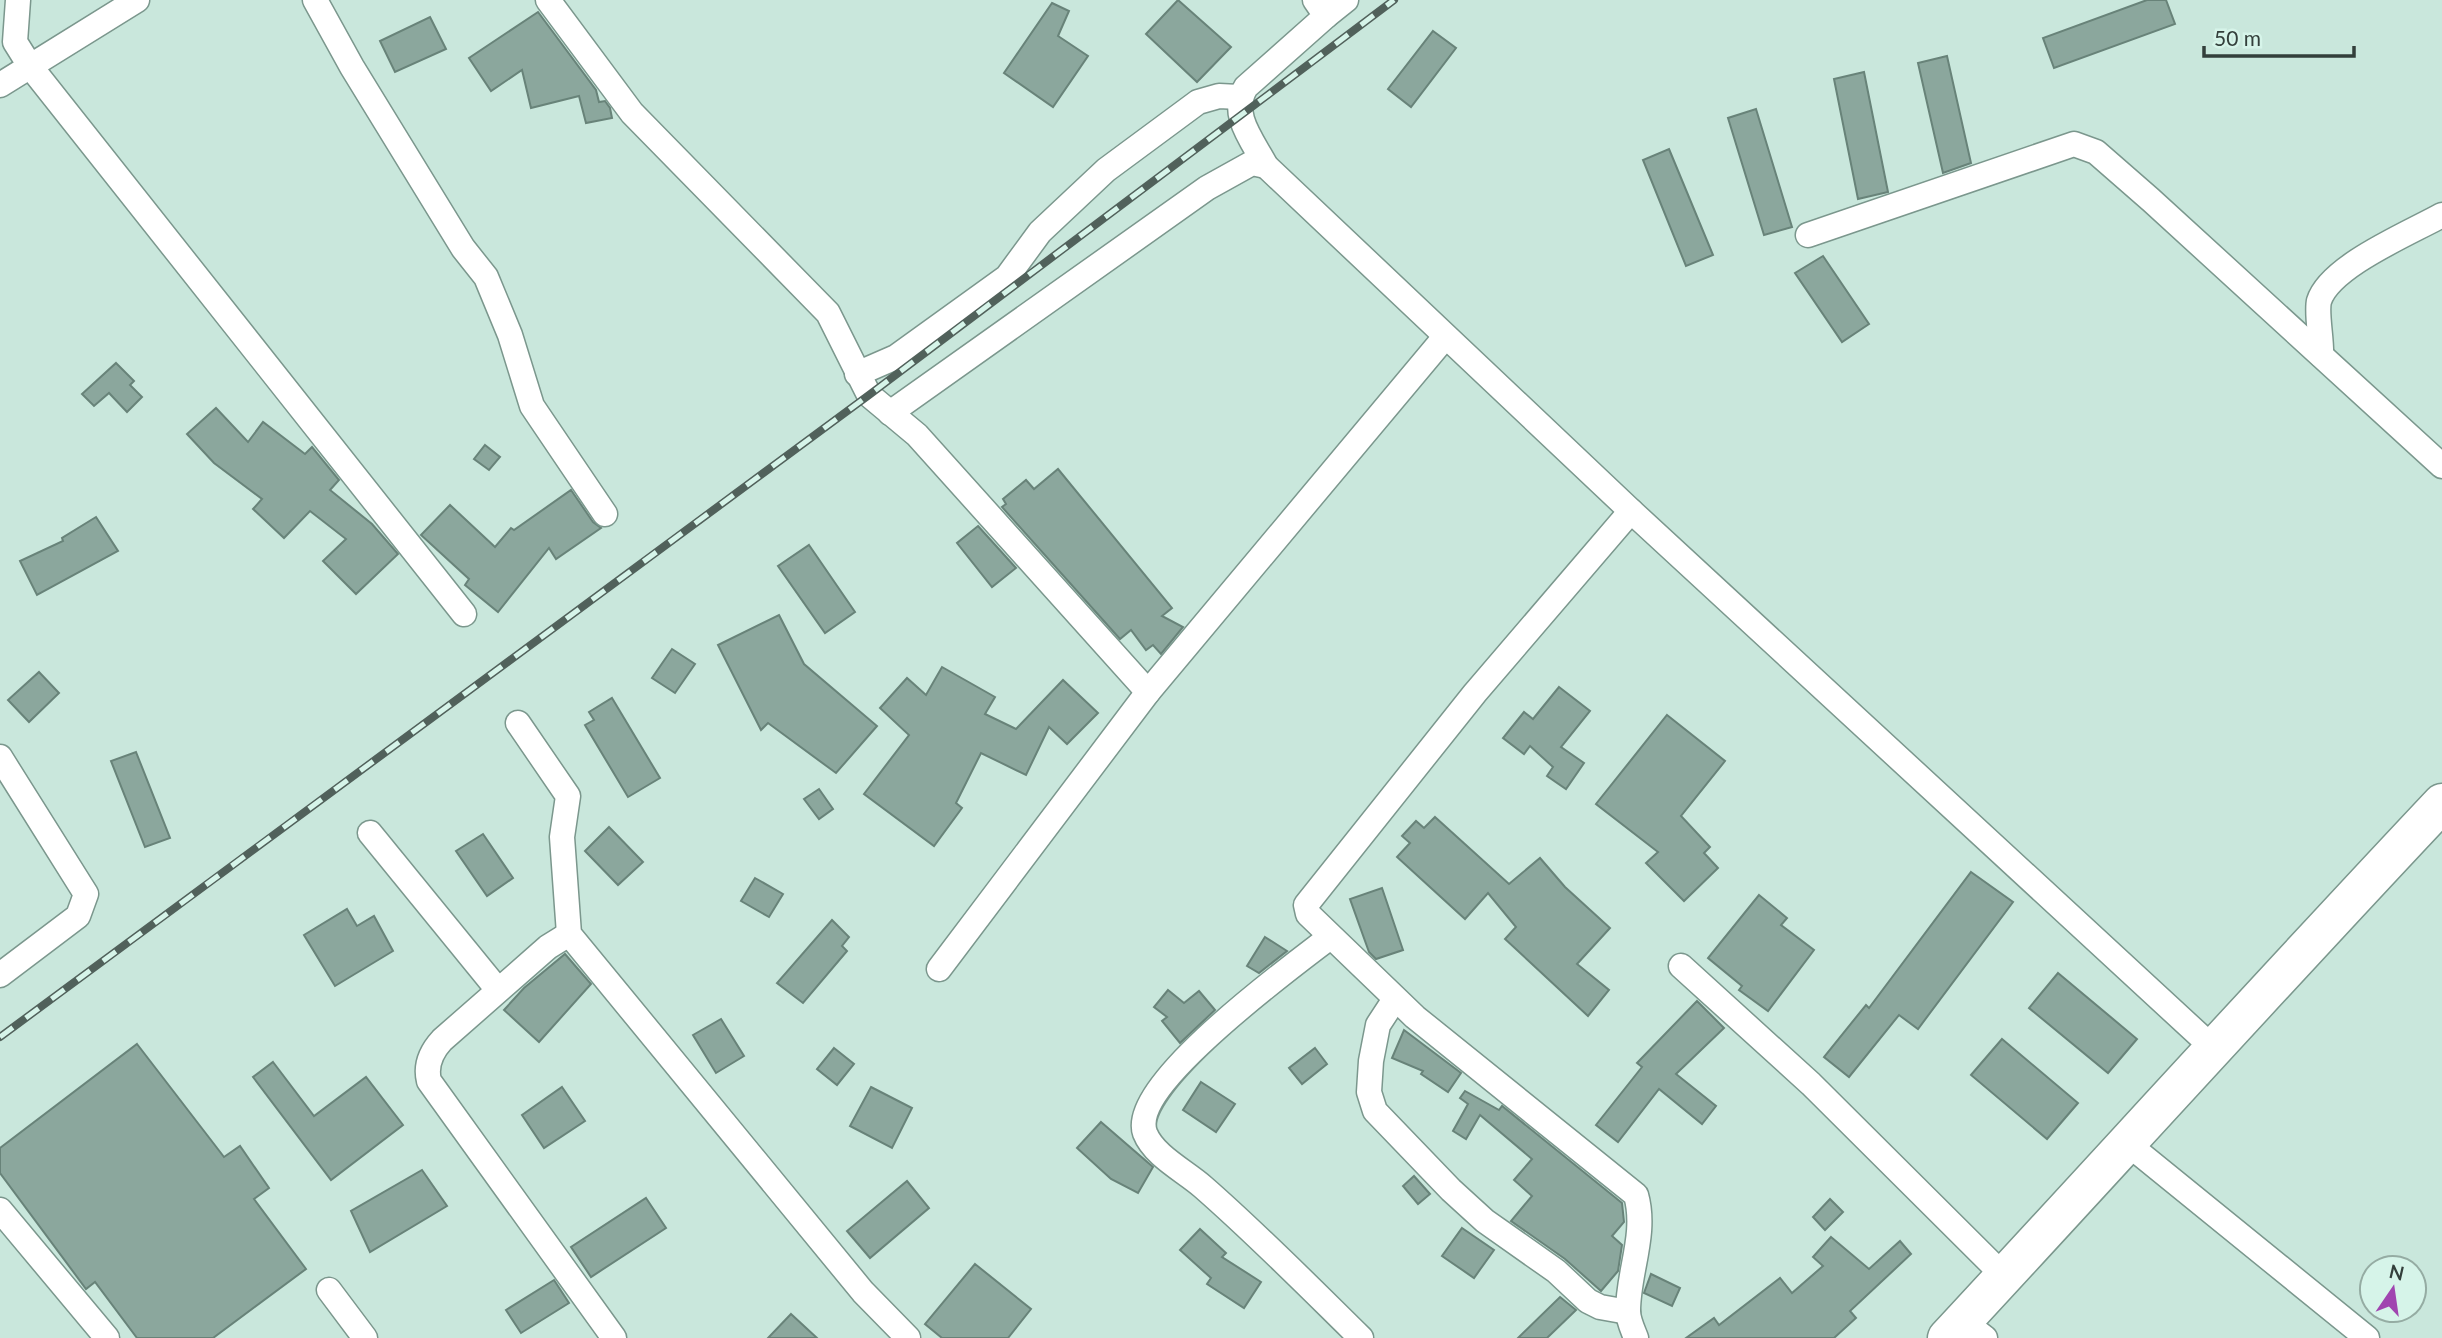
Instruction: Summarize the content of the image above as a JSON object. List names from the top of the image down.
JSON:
{
  "scale_bar": "50 m",
  "north": "top"
}
